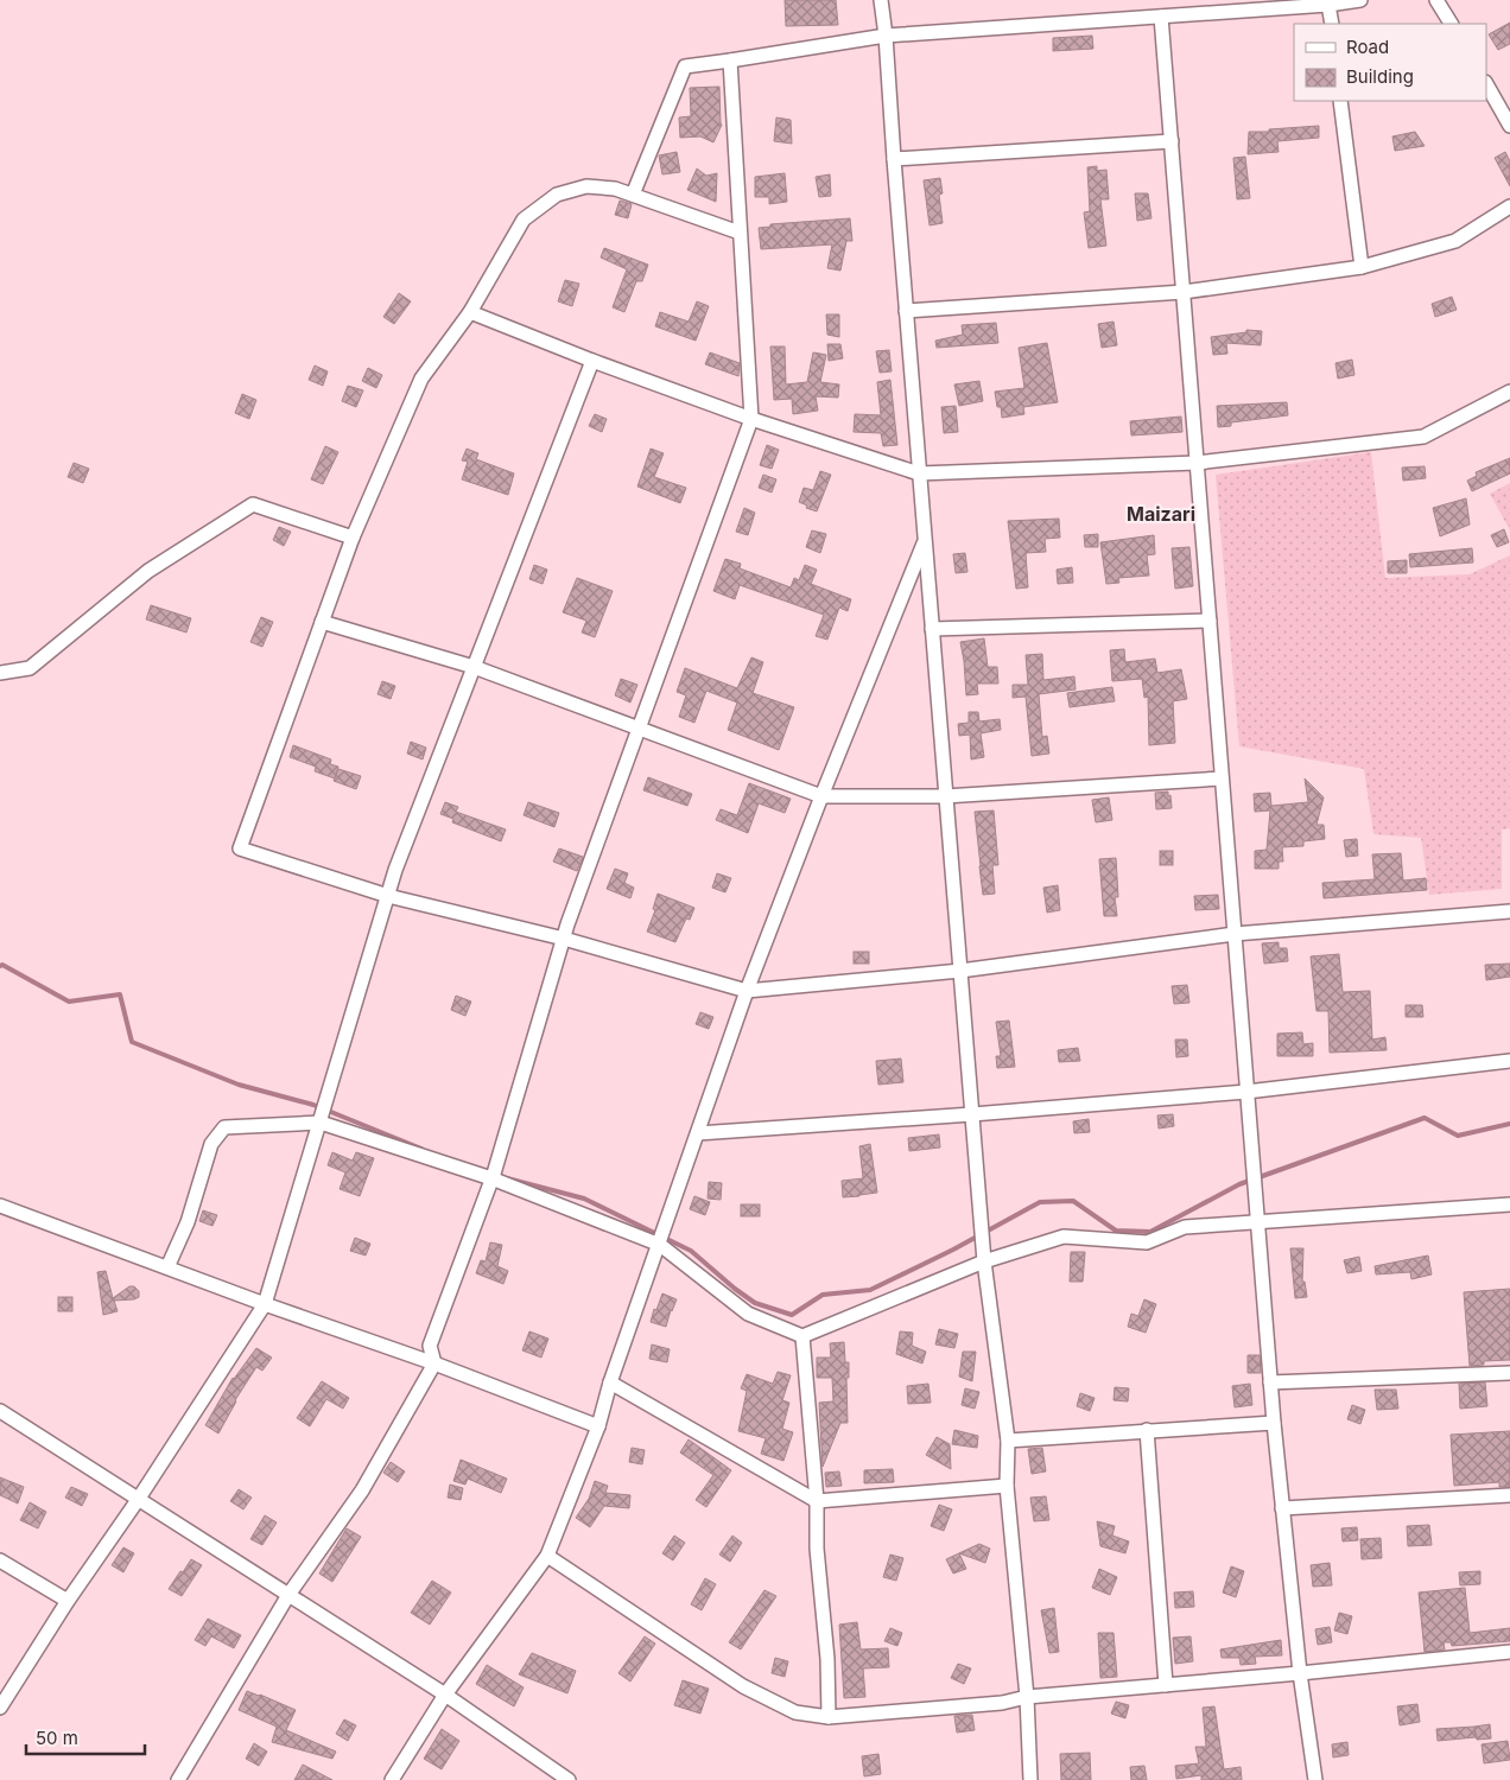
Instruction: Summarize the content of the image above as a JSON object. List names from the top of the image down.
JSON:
{
  "districts": ["Maizari"],
  "legend": ["Road", "Building"],
  "scale_bar": "50 m"
}
